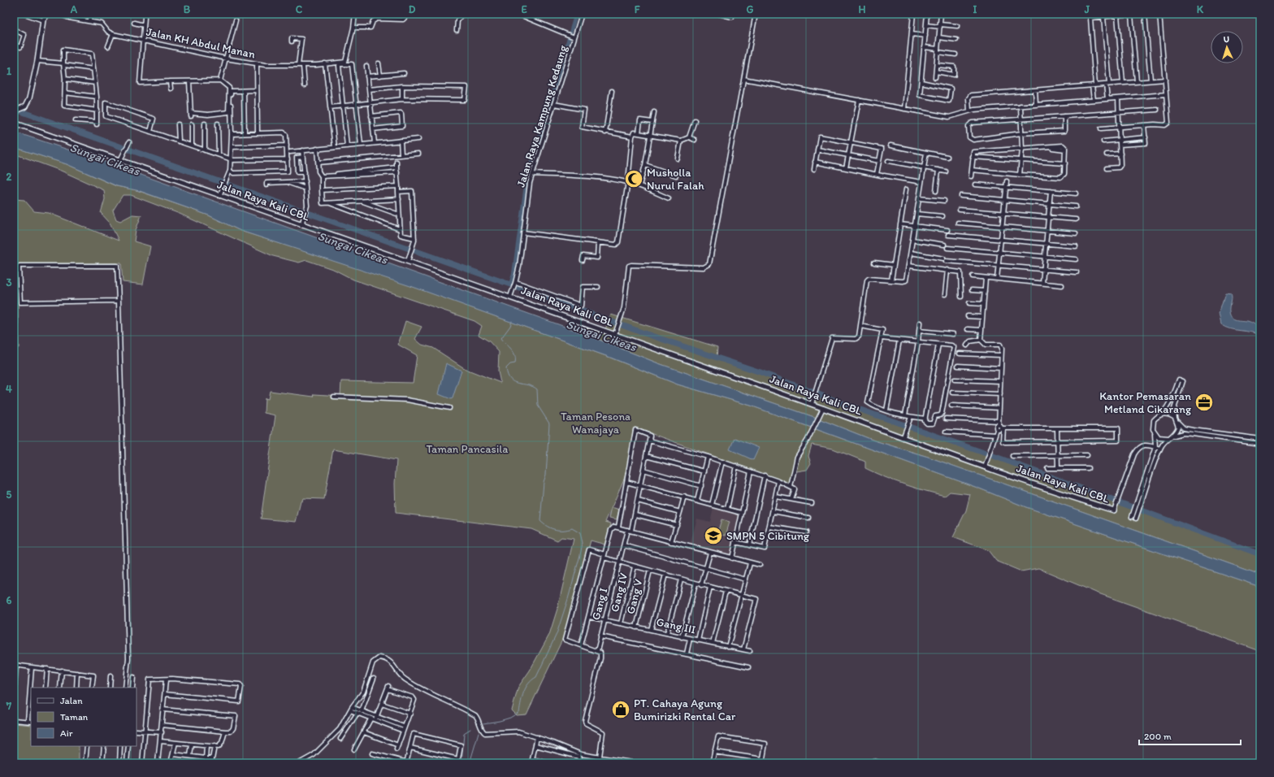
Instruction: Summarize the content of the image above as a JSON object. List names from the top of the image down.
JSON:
{
  "streets": {
    "main road": ["Jalan Raya Kali CBL"],
    "street": [
      "Jalan KH Abdul Manan",
      "Jalan Raya Kampung Kedaung",
      "Gang IV",
      "Gang V",
      "Gang I",
      "Gang III"
    ]
  },
  "crossings": [
    ["Jalan Raya Kampung Kedaung", "Jalan Raya Kali CBL"],
    ["Gang IV", "Gang III"],
    ["Gang V", "Gang III"],
    ["Gang I", "Gang III"]
  ],
  "water": ["Sungai Cikeas"],
  "parks": ["Taman Pesona Wanajaya", "Taman Pancasila"],
  "places": {
    "mosque": ["Musholla Nurul Falah"],
    "office": ["Kantor Pemasaran Metland Cikarang"],
    "school or university": ["SMPN 5 Cibitung"],
    "shop": ["PT. Cahaya Agung Bumirizki Rental Car"]
  },
  "legend": ["Jalan", "Taman", "Air"],
  "scale_bar": "200 m",
  "north": "top",
  "grid": {
    "columns": [
      "A",
      "B",
      "C",
      "D",
      "E",
      "F",
      "G",
      "H",
      "I",
      "J",
      "K"
    ],
    "rows": [
      "1",
      "2",
      "3",
      "4",
      "5",
      "6",
      "7"
    ]
  }
}
